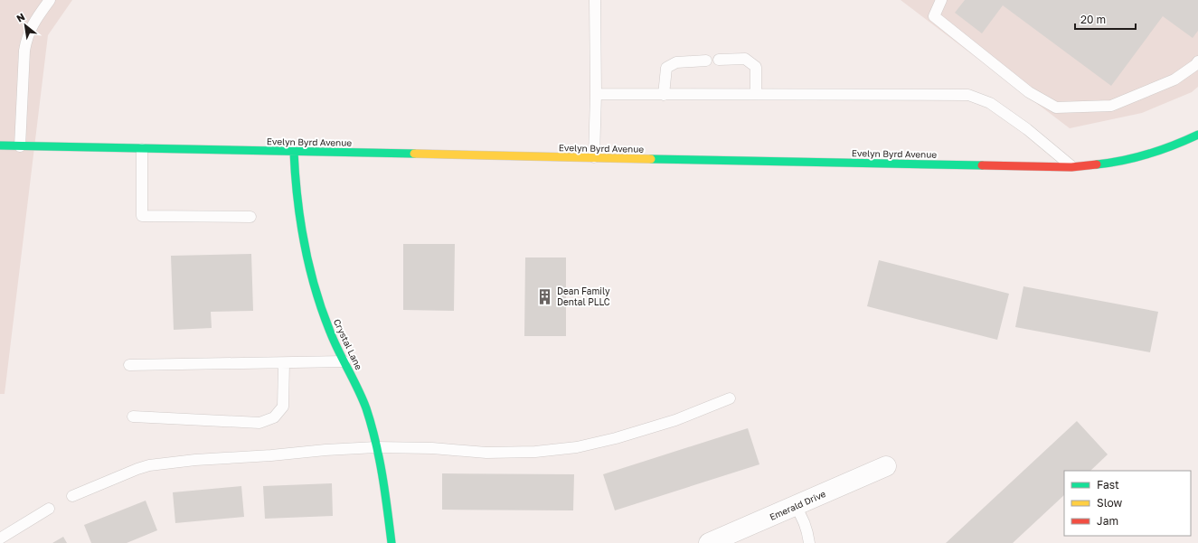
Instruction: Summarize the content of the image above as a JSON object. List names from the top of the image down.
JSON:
{
  "streets": {
    "street": ["Evelyn Byrd Avenue", "Crystal Lane", "Emerald Drive"]
  },
  "crossings": [
    ["Evelyn Byrd Avenue", "Crystal Lane"]
  ],
  "places": {
    "building": ["Dean Family Dental PLLC"]
  },
  "legend": ["Fast", "Slow", "Jam"],
  "scale_bar": "20 m",
  "north": "top left"
}
